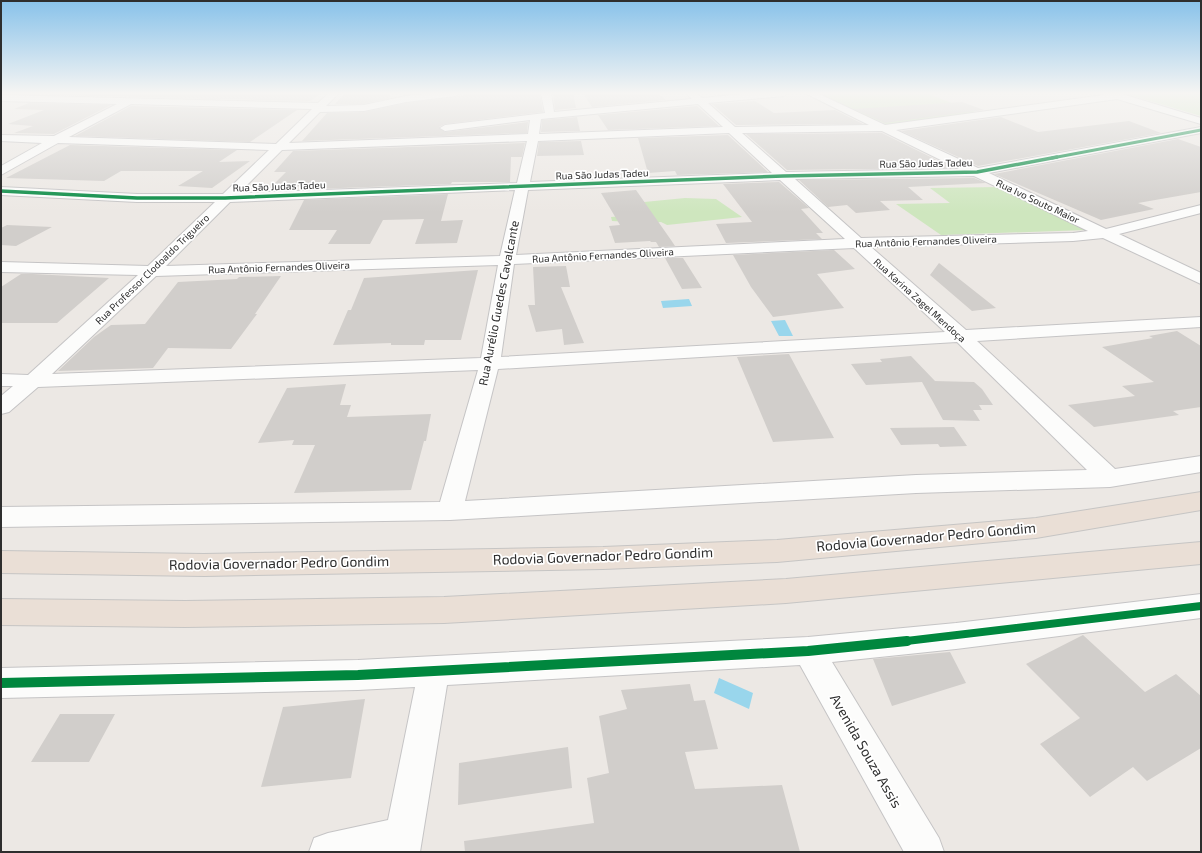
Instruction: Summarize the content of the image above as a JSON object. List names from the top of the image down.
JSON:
{
  "streets": {
    "highway": ["Rodovia Governador Pedro Gondim"],
    "street": [
      "Rua São Judas Tadeu",
      "Rua Ivo Souto Maior",
      "Rua Antônio Fernandes Oliveira",
      "Rua Professor Clodoaldo Trigueiro",
      "Rua Karina Zagel Mendoça",
      "Rua Aurélio Guedes Cavalcante",
      "Avenida Souza Assis"
    ]
  },
  "crossings": [
    ["Rua São Judas Tadeu", "Rua Ivo Souto Maior"],
    ["Rua São Judas Tadeu", "Rua Professor Clodoaldo Trigueiro"],
    ["Rua São Judas Tadeu", "Rua Karina Zagel Mendoça"],
    ["Rua São Judas Tadeu", "Rua Aurélio Guedes Cavalcante"],
    ["Rua Ivo Souto Maior", "Rua Antônio Fernandes Oliveira"],
    ["Rua Antônio Fernandes Oliveira", "Rua Professor Clodoaldo Trigueiro"],
    ["Rua Antônio Fernandes Oliveira", "Rua Karina Zagel Mendoça"],
    ["Rua Antônio Fernandes Oliveira", "Rua Aurélio Guedes Cavalcante"]
  ]
}
